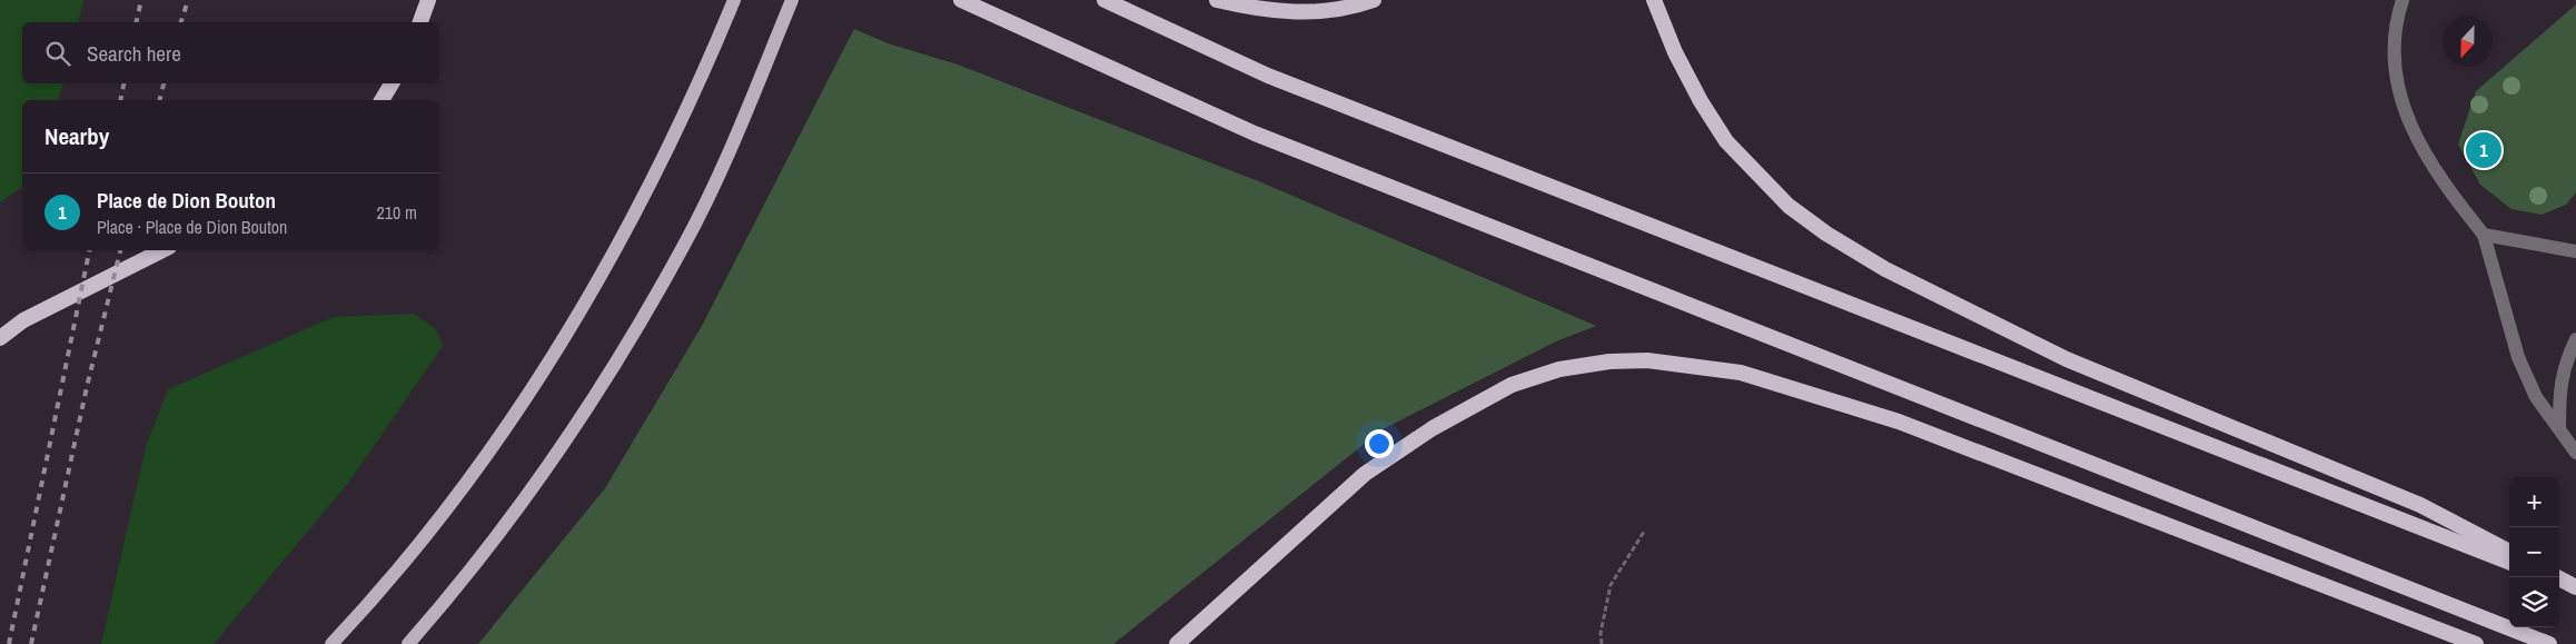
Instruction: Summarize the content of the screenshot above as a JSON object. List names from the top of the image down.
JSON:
{
  "north": "bottom",
  "page": {
    "search": "Search here",
    "heading": "Nearby",
    "pins": "1",
    "list": [
      {
        "mark": "1",
        "name": "Place de Dion Bouton",
        "note": "Place · Place de Dion Bouton",
        "value": "210 m"
      }
    ],
    "map_buttons": ["+", "−"]
  }
}
